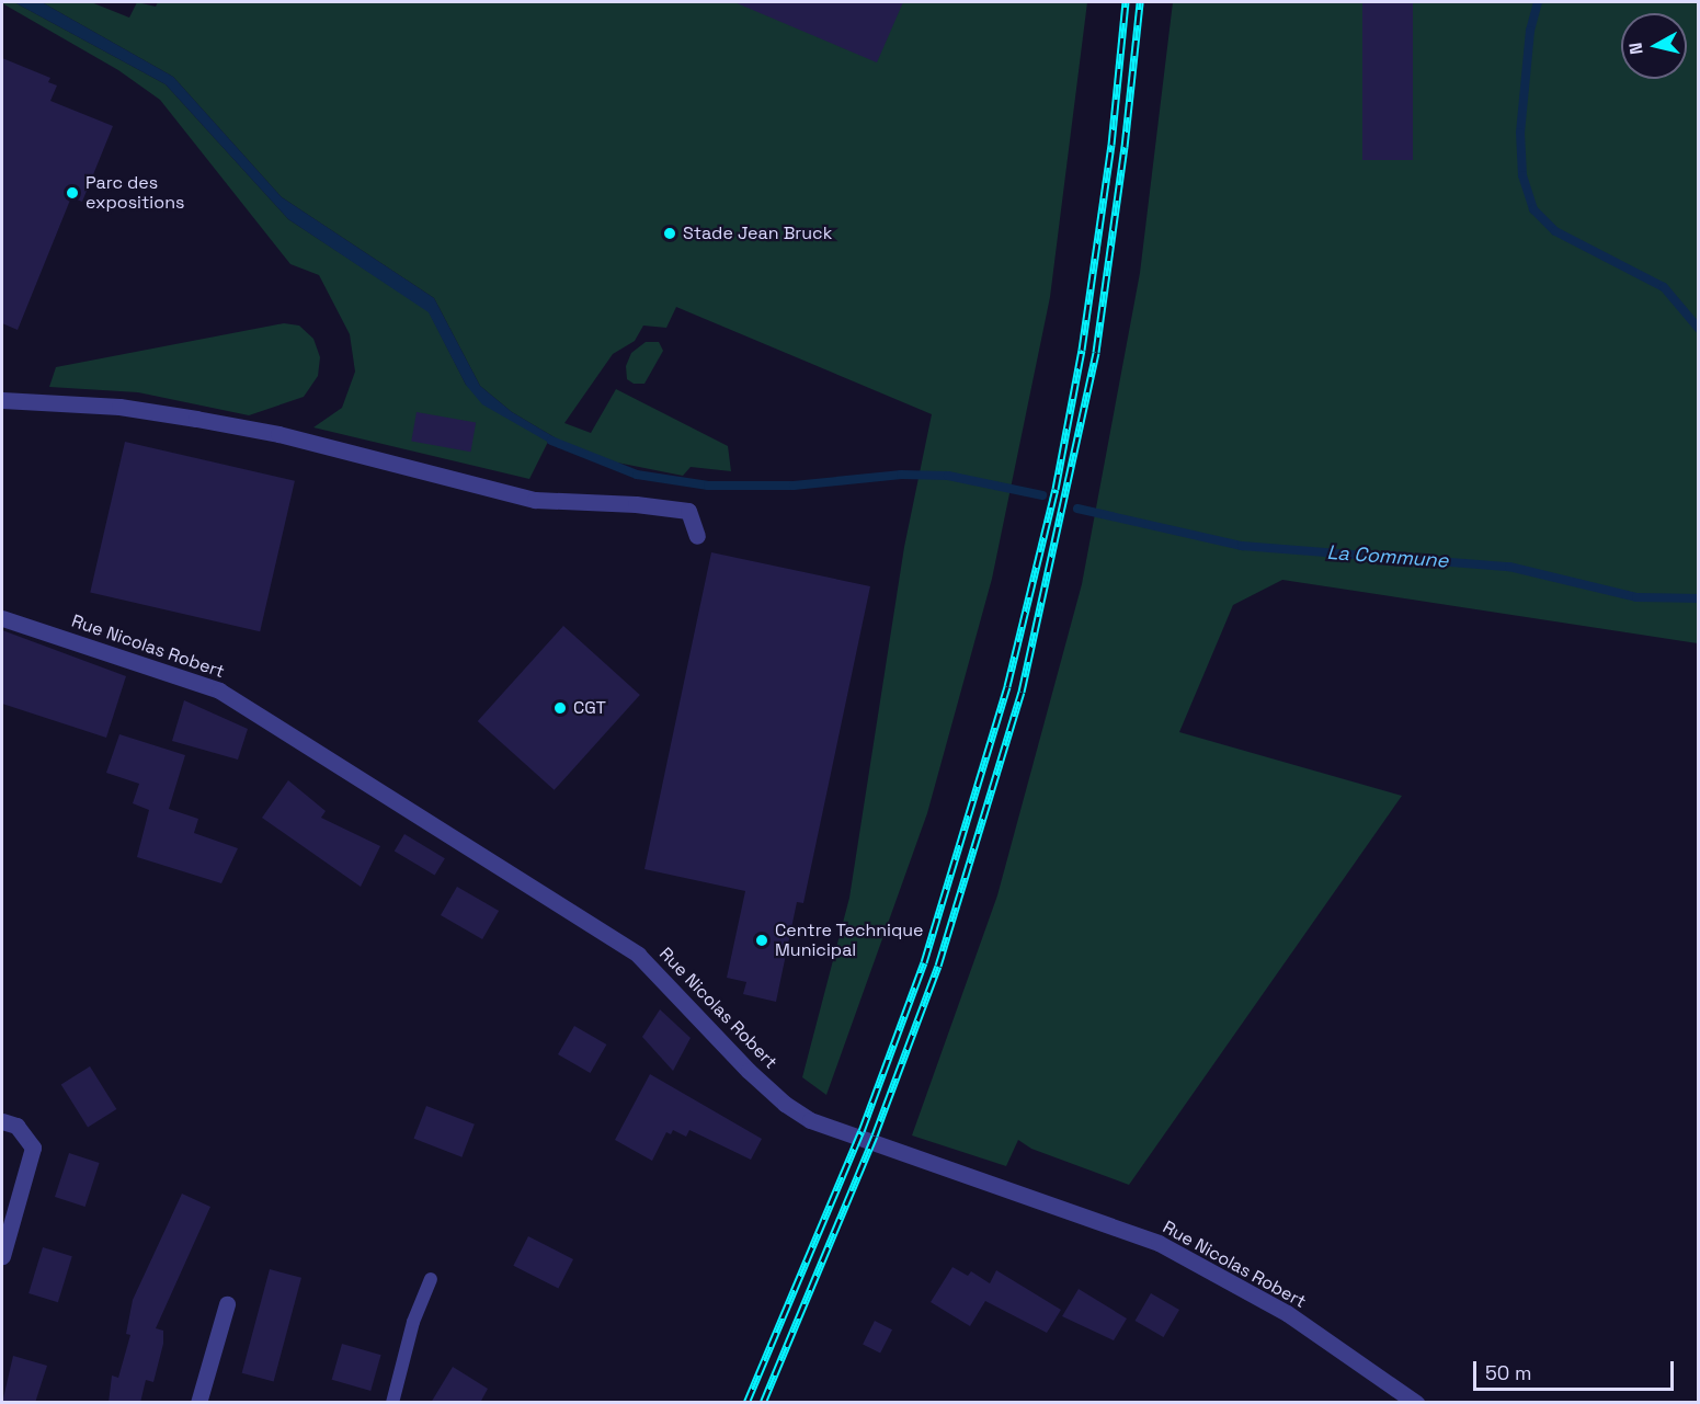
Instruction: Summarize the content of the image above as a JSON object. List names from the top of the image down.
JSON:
{
  "streets": {
    "street": ["Rue Nicolas Robert"]
  },
  "water": ["La Commune"],
  "places": [
    "Parc des expositions",
    "Stade Jean Bruck",
    "CGT",
    "Centre Technique Municipal"
  ],
  "scale_bar": "50 m",
  "north": "left"
}
